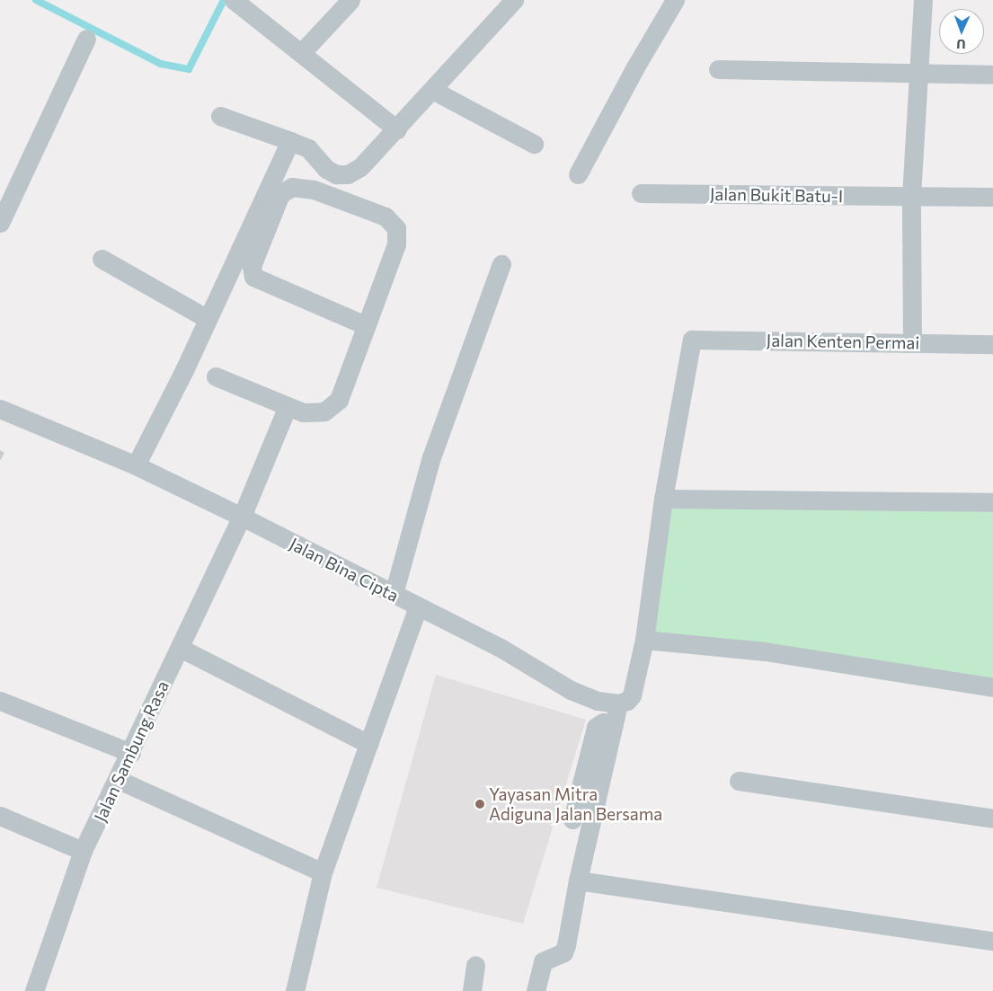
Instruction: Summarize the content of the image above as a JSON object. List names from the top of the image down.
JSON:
{
  "streets": {
    "street": [
      "Jalan Bukit Batu-I",
      "Jalan Kenten Permai",
      "Jalan Bina Cipta",
      "Jalan Sambung Rasa"
    ]
  },
  "crossings": [
    ["Jalan Bina Cipta", "Jalan Sambung Rasa"]
  ],
  "places": ["Yayasan Mitra Adiguna Jalan Bersama"],
  "north": "bottom"
}
